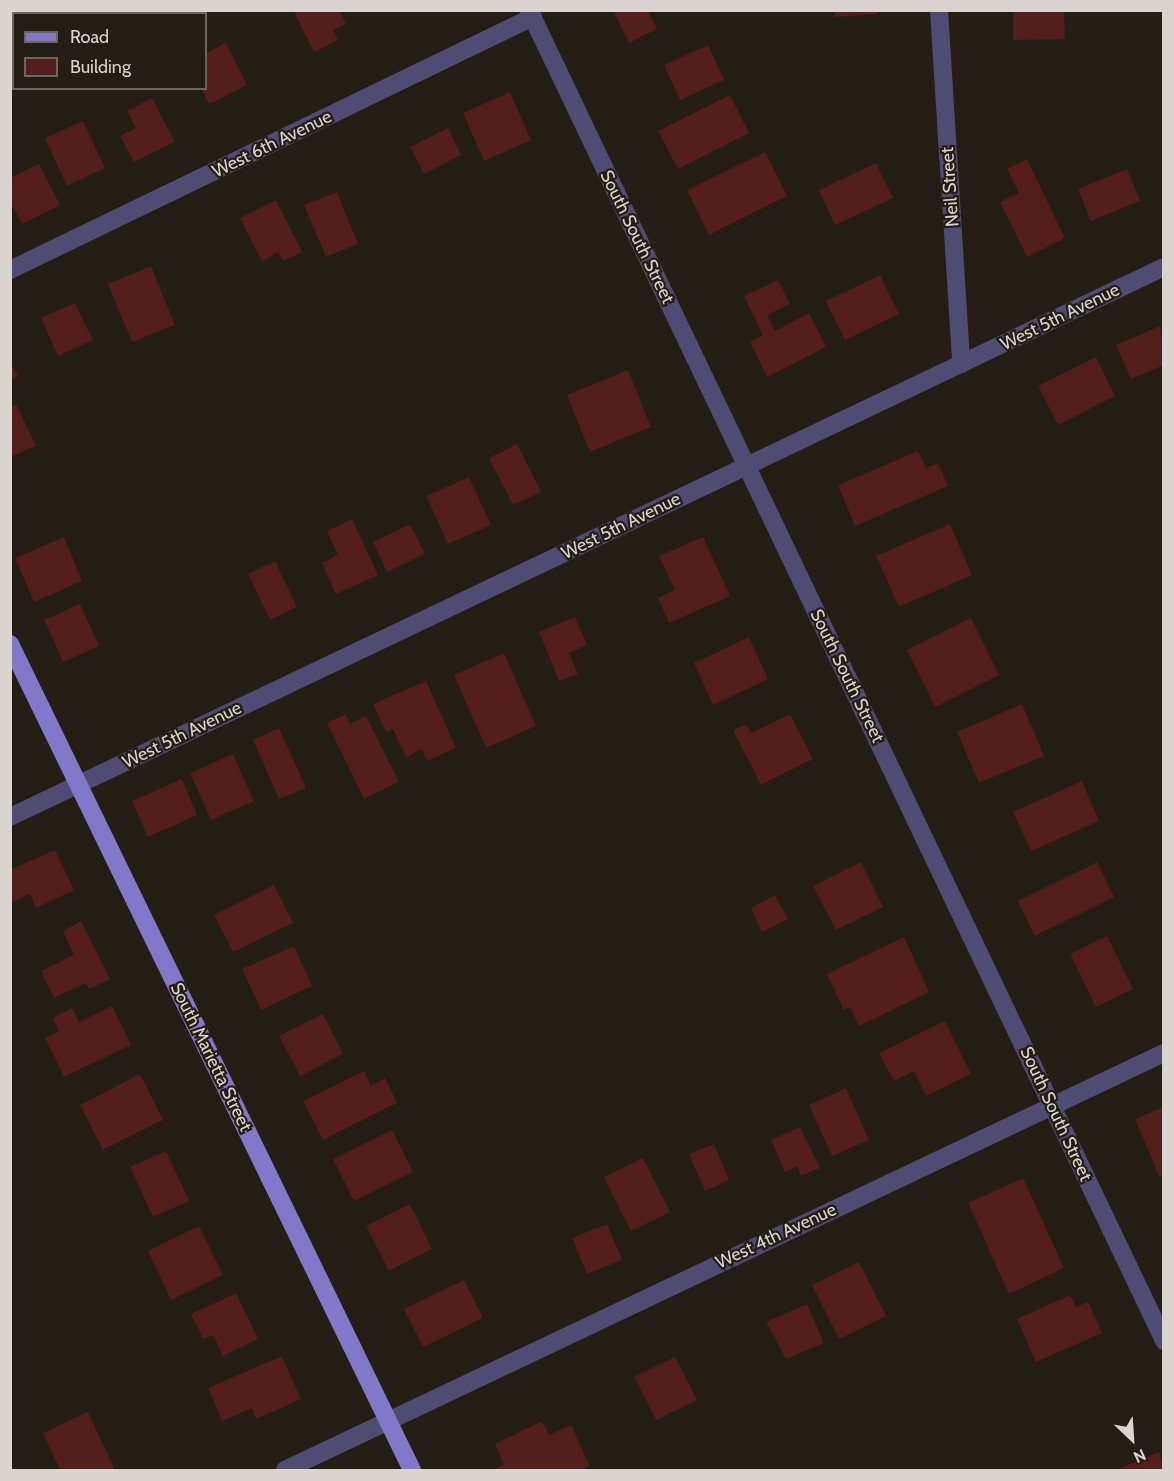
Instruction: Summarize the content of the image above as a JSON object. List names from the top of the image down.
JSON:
{
  "streets": {
    "main road": ["South Marietta Street"],
    "street": [
      "West 6th Avenue",
      "Neil Street",
      "South South Street",
      "West 5th Avenue",
      "West 4th Avenue"
    ]
  },
  "crossings": [
    ["West 6th Avenue", "South South Street"],
    ["Neil Street", "West 5th Avenue"],
    ["South South Street", "West 5th Avenue"],
    ["South South Street", "West 4th Avenue"],
    ["West 5th Avenue", "South Marietta Street"],
    ["South Marietta Street", "West 4th Avenue"]
  ],
  "legend": ["Road", "Building"],
  "north": "bottom right"
}
